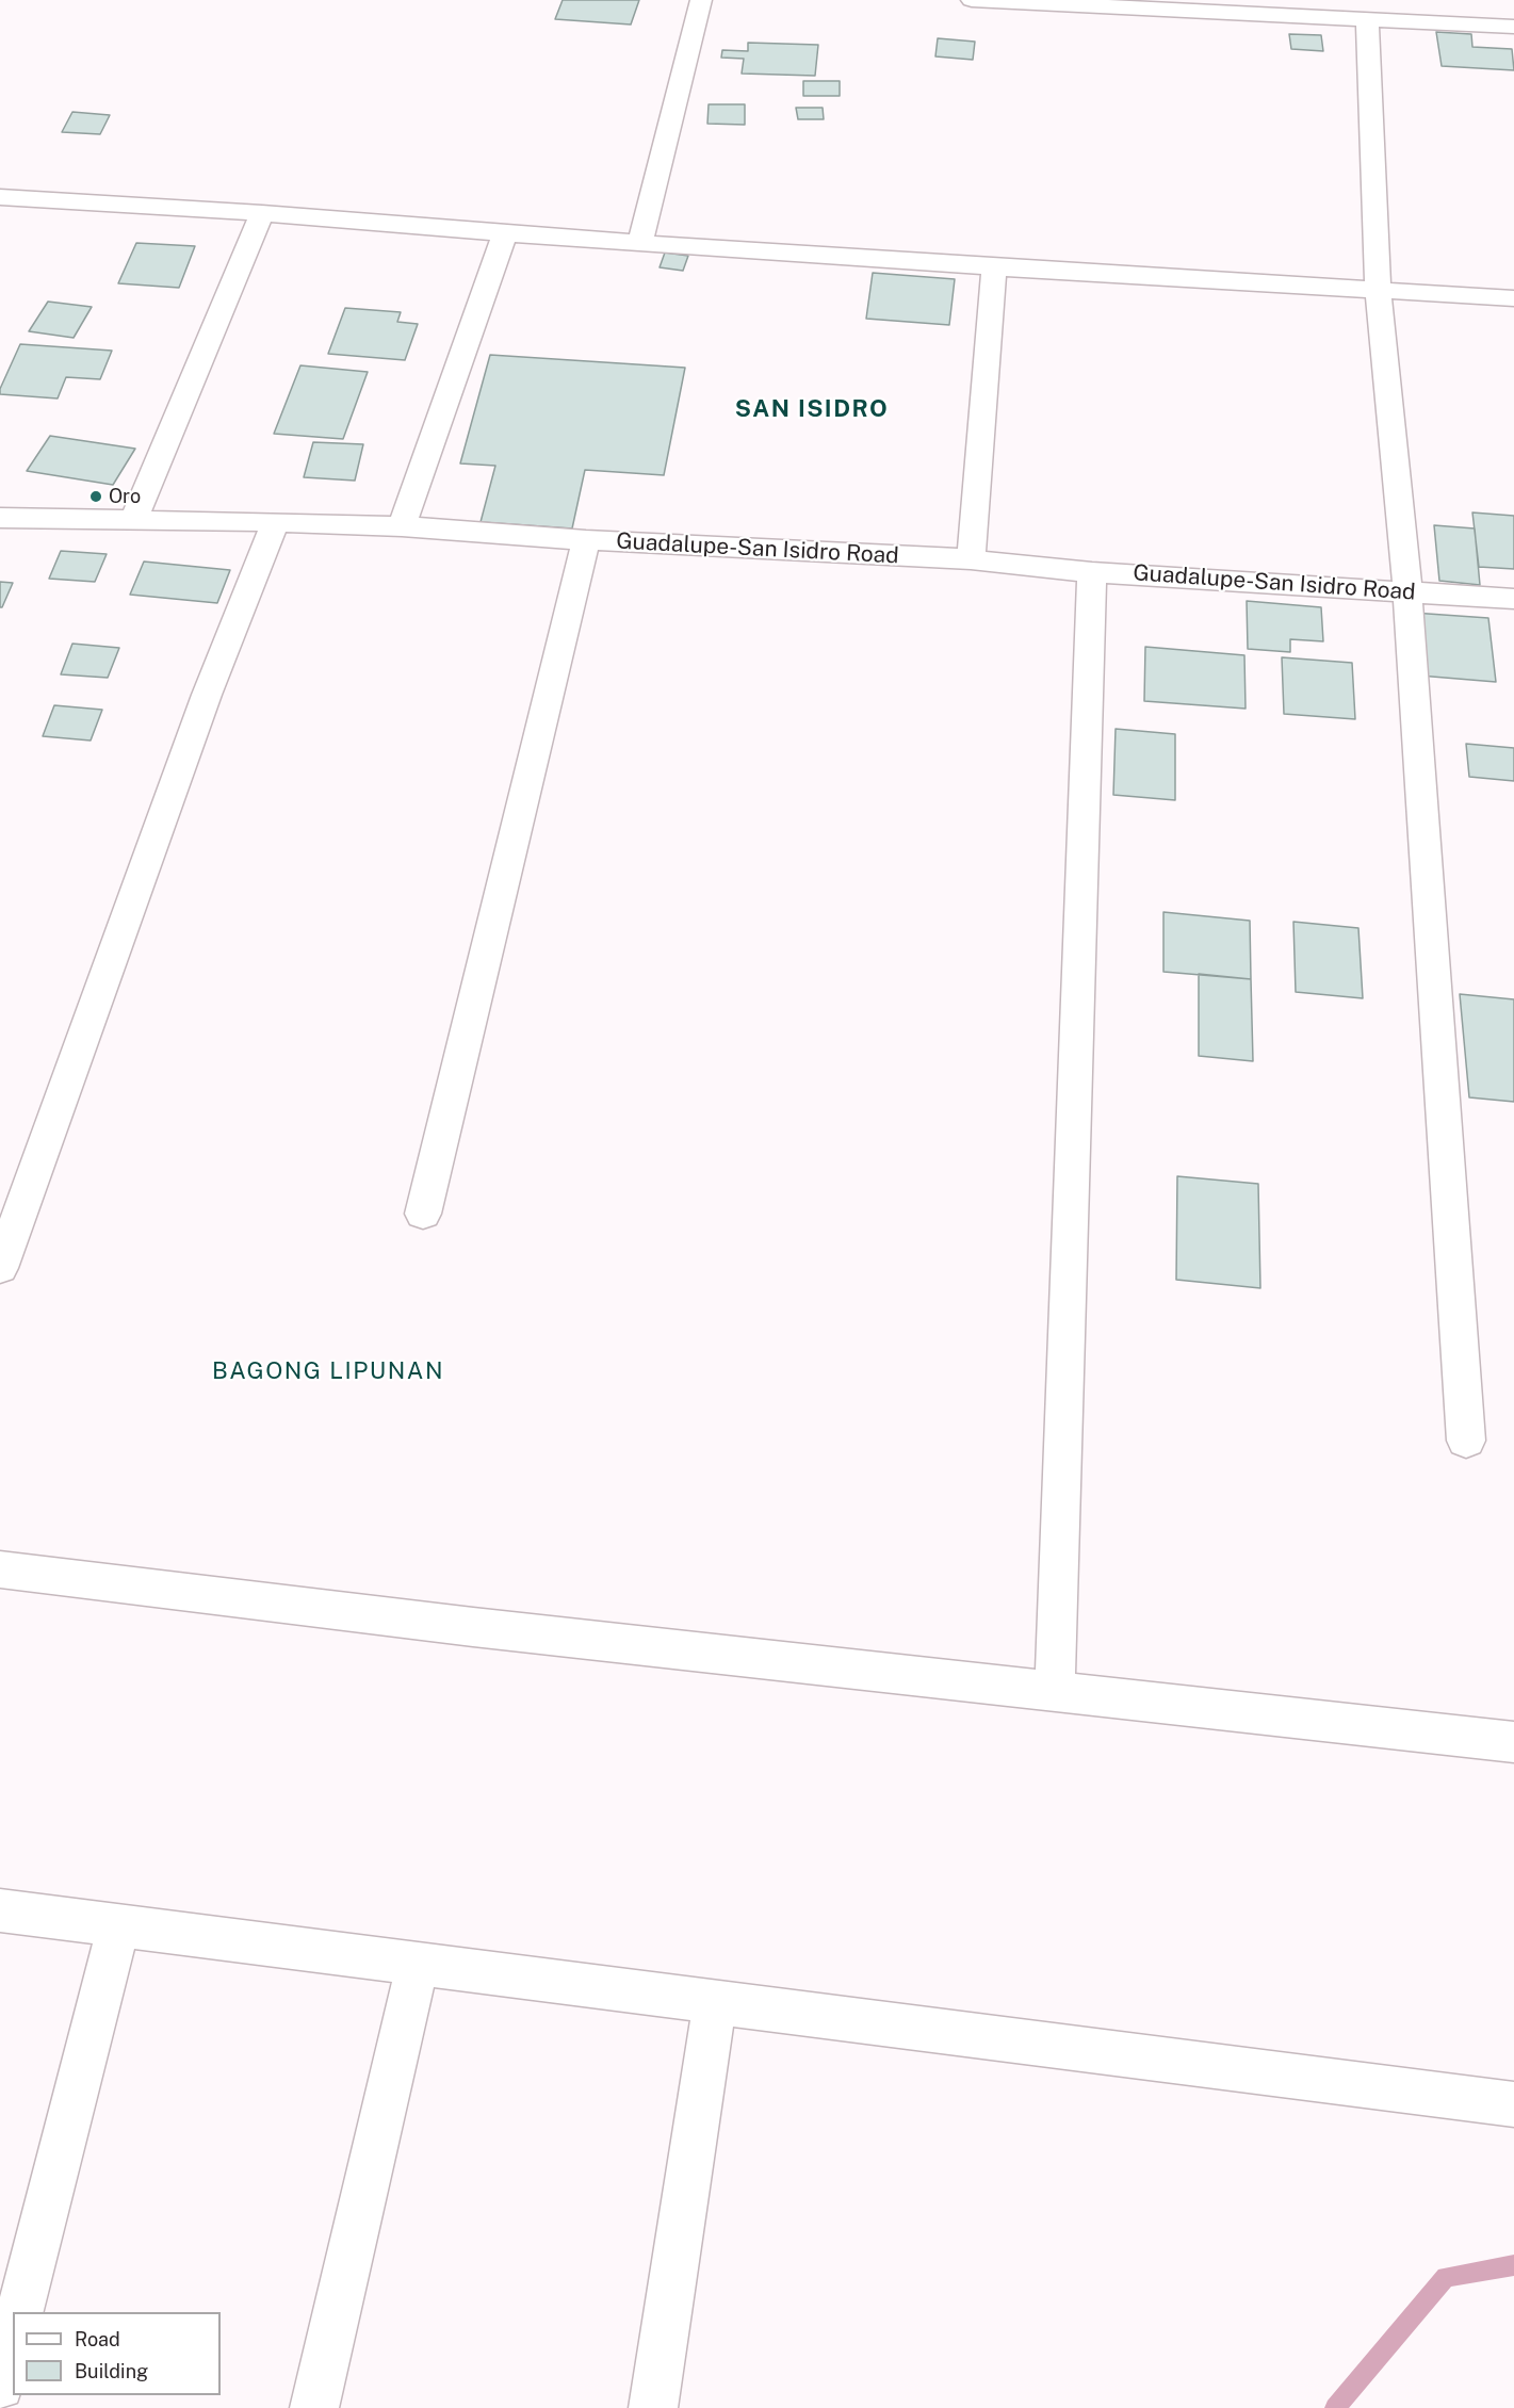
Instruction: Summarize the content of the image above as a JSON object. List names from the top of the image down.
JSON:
{
  "streets": {
    "street": ["Guadalupe-San Isidro Road"]
  },
  "districts": ["SAN ISIDRO", "BAGONG LIPUNAN"],
  "places": ["Oro"],
  "legend": ["Road", "Building"]
}
